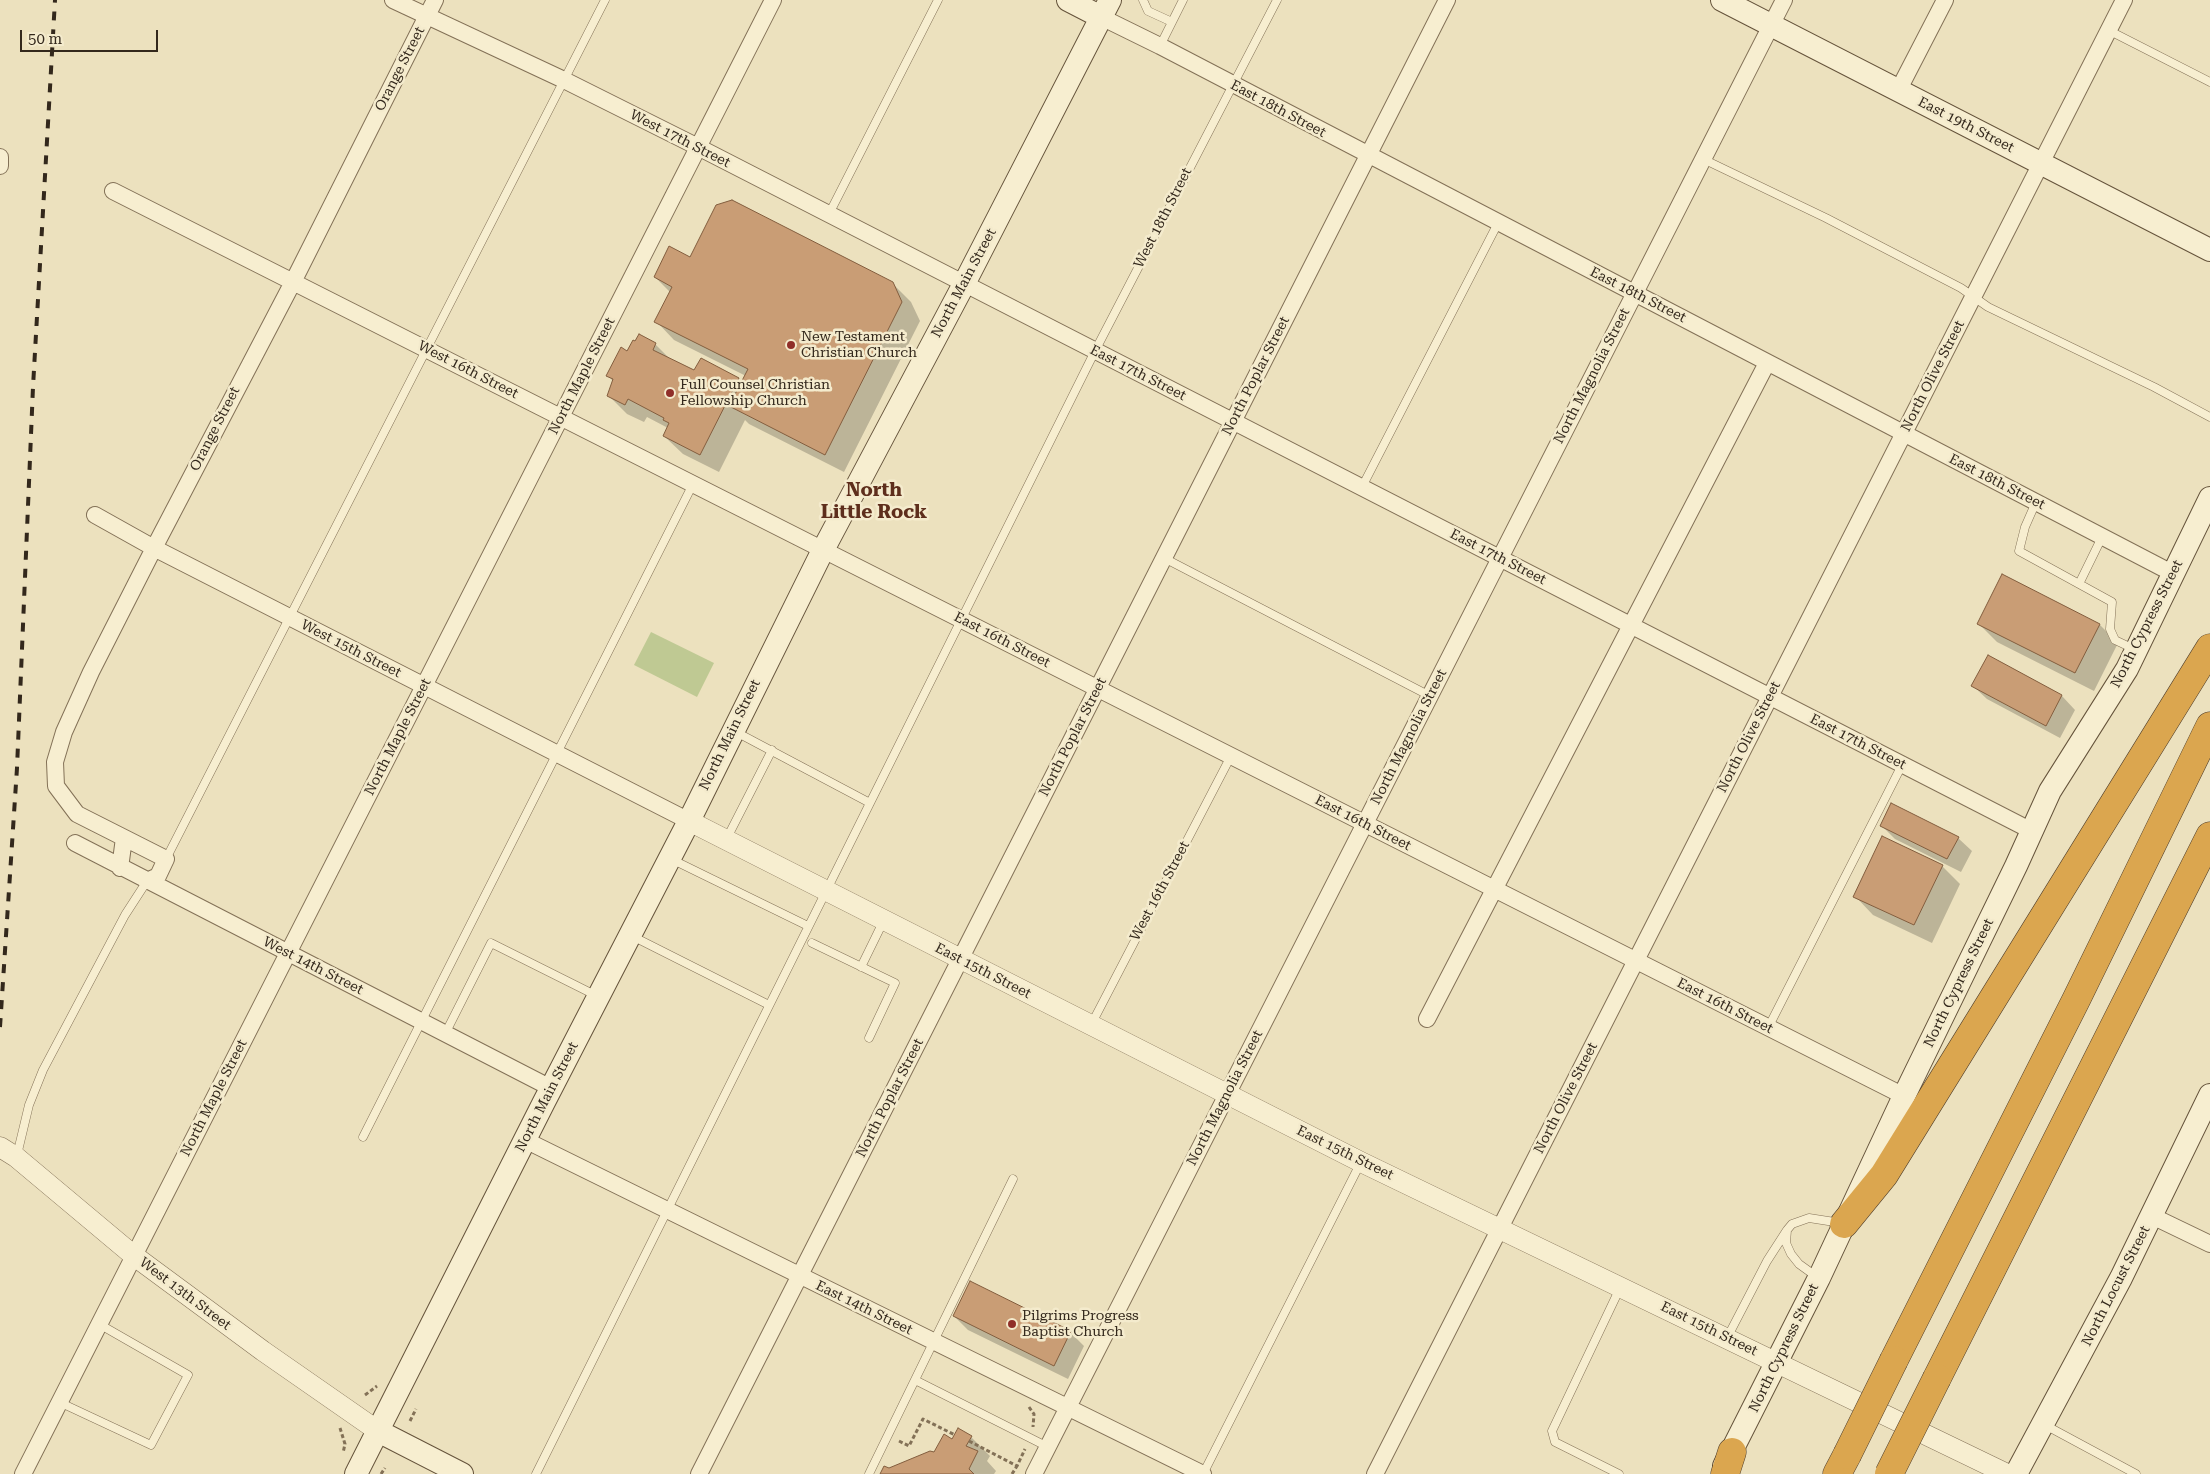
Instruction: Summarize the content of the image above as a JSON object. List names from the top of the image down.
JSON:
{
  "streets": {
    "main road": [
      "East 19th Street",
      "North Main Street",
      "North Cypress Street",
      "North Locust Street"
    ],
    "street": [
      "Orange Street",
      "East 18th Street",
      "West 17th Street",
      "West 16th Street",
      "East 17th Street",
      "North Maple Street",
      "North Poplar Street",
      "North Magnolia Street",
      "North Olive Street",
      "East 16th Street",
      "West 15th Street",
      "West 14th Street",
      "East 15th Street",
      "West 13th Street",
      "East 14th Street"
    ],
    "lane": ["West 18th Street"]
  },
  "crossings": [
    ["Orange Street", "West 17th Street"],
    ["Orange Street", "West 16th Street"],
    ["Orange Street", "West 15th Street"],
    ["East 18th Street", "West 18th Street"],
    ["East 18th Street", "North Main Street"],
    ["East 18th Street", "North Poplar Street"],
    ["East 18th Street", "North Magnolia Street"],
    ["East 18th Street", "North Olive Street"],
    ["East 18th Street", "North Cypress Street"],
    ["East 19th Street", "North Magnolia Street"],
    ["East 19th Street", "North Olive Street"],
    ["West 17th Street", "North Main Street"],
    ["West 17th Street", "East 17th Street"],
    ["West 17th Street", "North Maple Street"],
    ["West 18th Street", "East 17th Street"],
    ["West 18th Street", "East 16th Street"],
    ["West 18th Street", "East 15th Street"],
    ["West 18th Street", "East 14th Street"],
    ["North Main Street", "West 16th Street"],
    ["North Main Street", "East 17th Street"],
    ["North Main Street", "East 16th Street"],
    ["North Main Street", "West 15th Street"],
    ["North Main Street", "West 14th Street"],
    ["North Main Street", "East 15th Street"],
    ["North Main Street", "West 13th Street"],
    ["North Main Street", "East 14th Street"],
    ["West 16th Street", "North Maple Street"],
    ["West 16th Street", "East 16th Street"],
    ["West 16th Street", "East 15th Street"],
    ["East 17th Street", "North Poplar Street"],
    ["East 17th Street", "North Magnolia Street"],
    ["East 17th Street", "North Olive Street"],
    ["East 17th Street", "North Cypress Street"],
    ["North Maple Street", "West 15th Street"],
    ["North Maple Street", "West 14th Street"],
    ["North Maple Street", "West 13th Street"],
    ["North Poplar Street", "East 16th Street"],
    ["North Poplar Street", "East 15th Street"],
    ["North Poplar Street", "East 14th Street"],
    ["North Magnolia Street", "East 16th Street"],
    ["North Magnolia Street", "East 15th Street"],
    ["North Magnolia Street", "East 14th Street"],
    ["North Olive Street", "East 16th Street"],
    ["North Olive Street", "East 15th Street"],
    ["North Cypress Street", "East 16th Street"],
    ["North Cypress Street", "East 15th Street"],
    ["West 15th Street", "East 15th Street"]
  ],
  "districts": ["North Little Rock"],
  "places": ["New Testament Christian Church", "Full Counsel Christian Fellowship Church", "Pilgrims Progress Baptist Church"],
  "scale_bar": "50 m"
}
